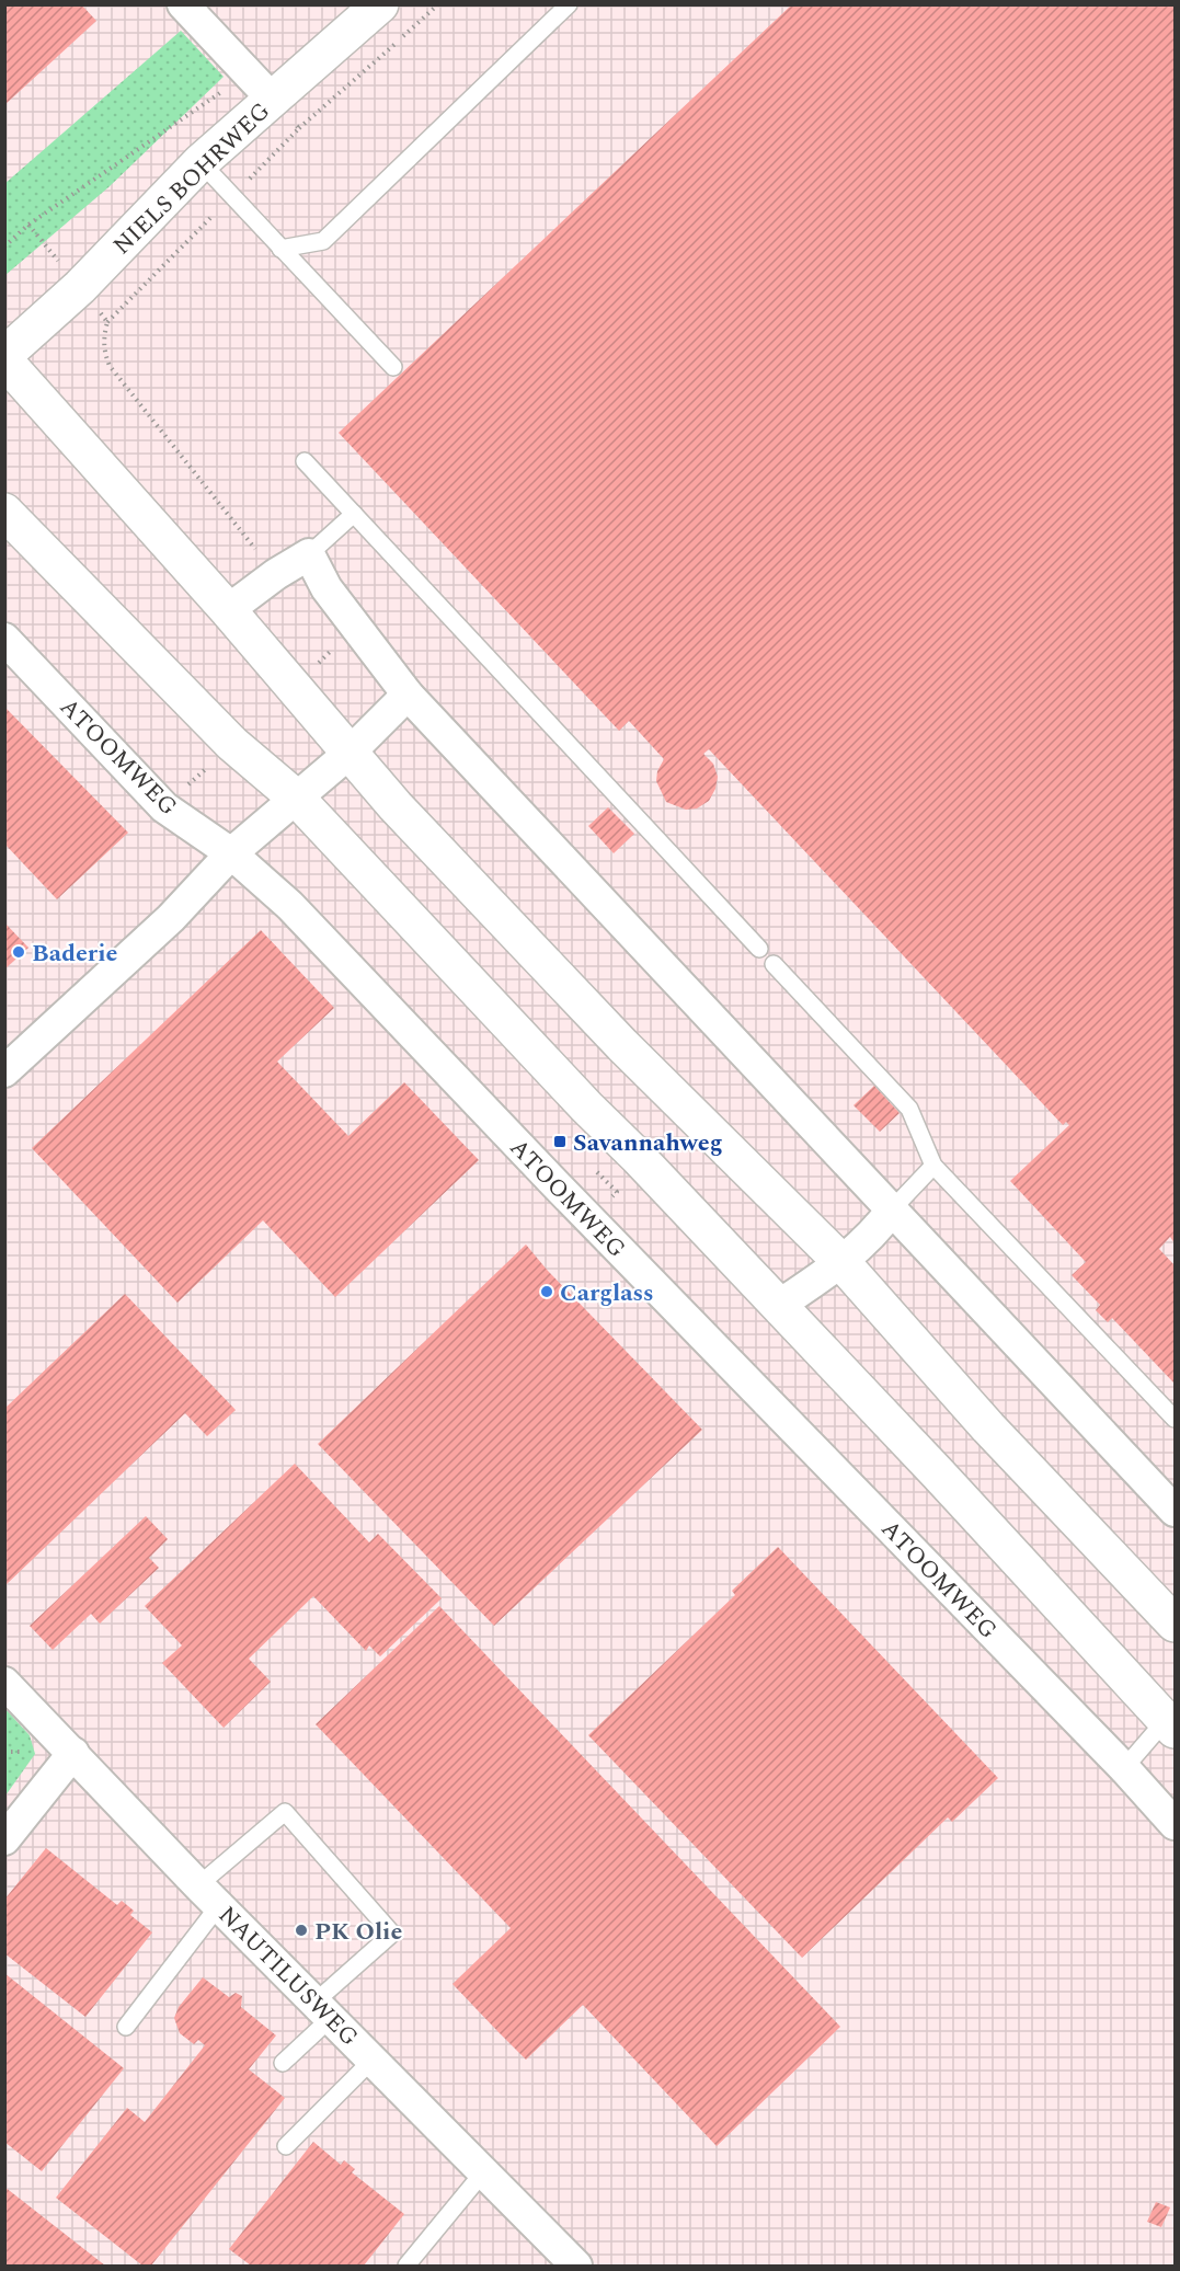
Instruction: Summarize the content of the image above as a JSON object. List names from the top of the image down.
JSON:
{
  "streets": {
    "main road": ["NIELS BOHRWEG"],
    "street": ["ATOOMWEG", "NAUTILUSWEG"]
  },
  "places": {
    "other": ["Baderie", "Carglass", "PK Olie"],
    "transit": ["Savannahweg"]
  }
}
